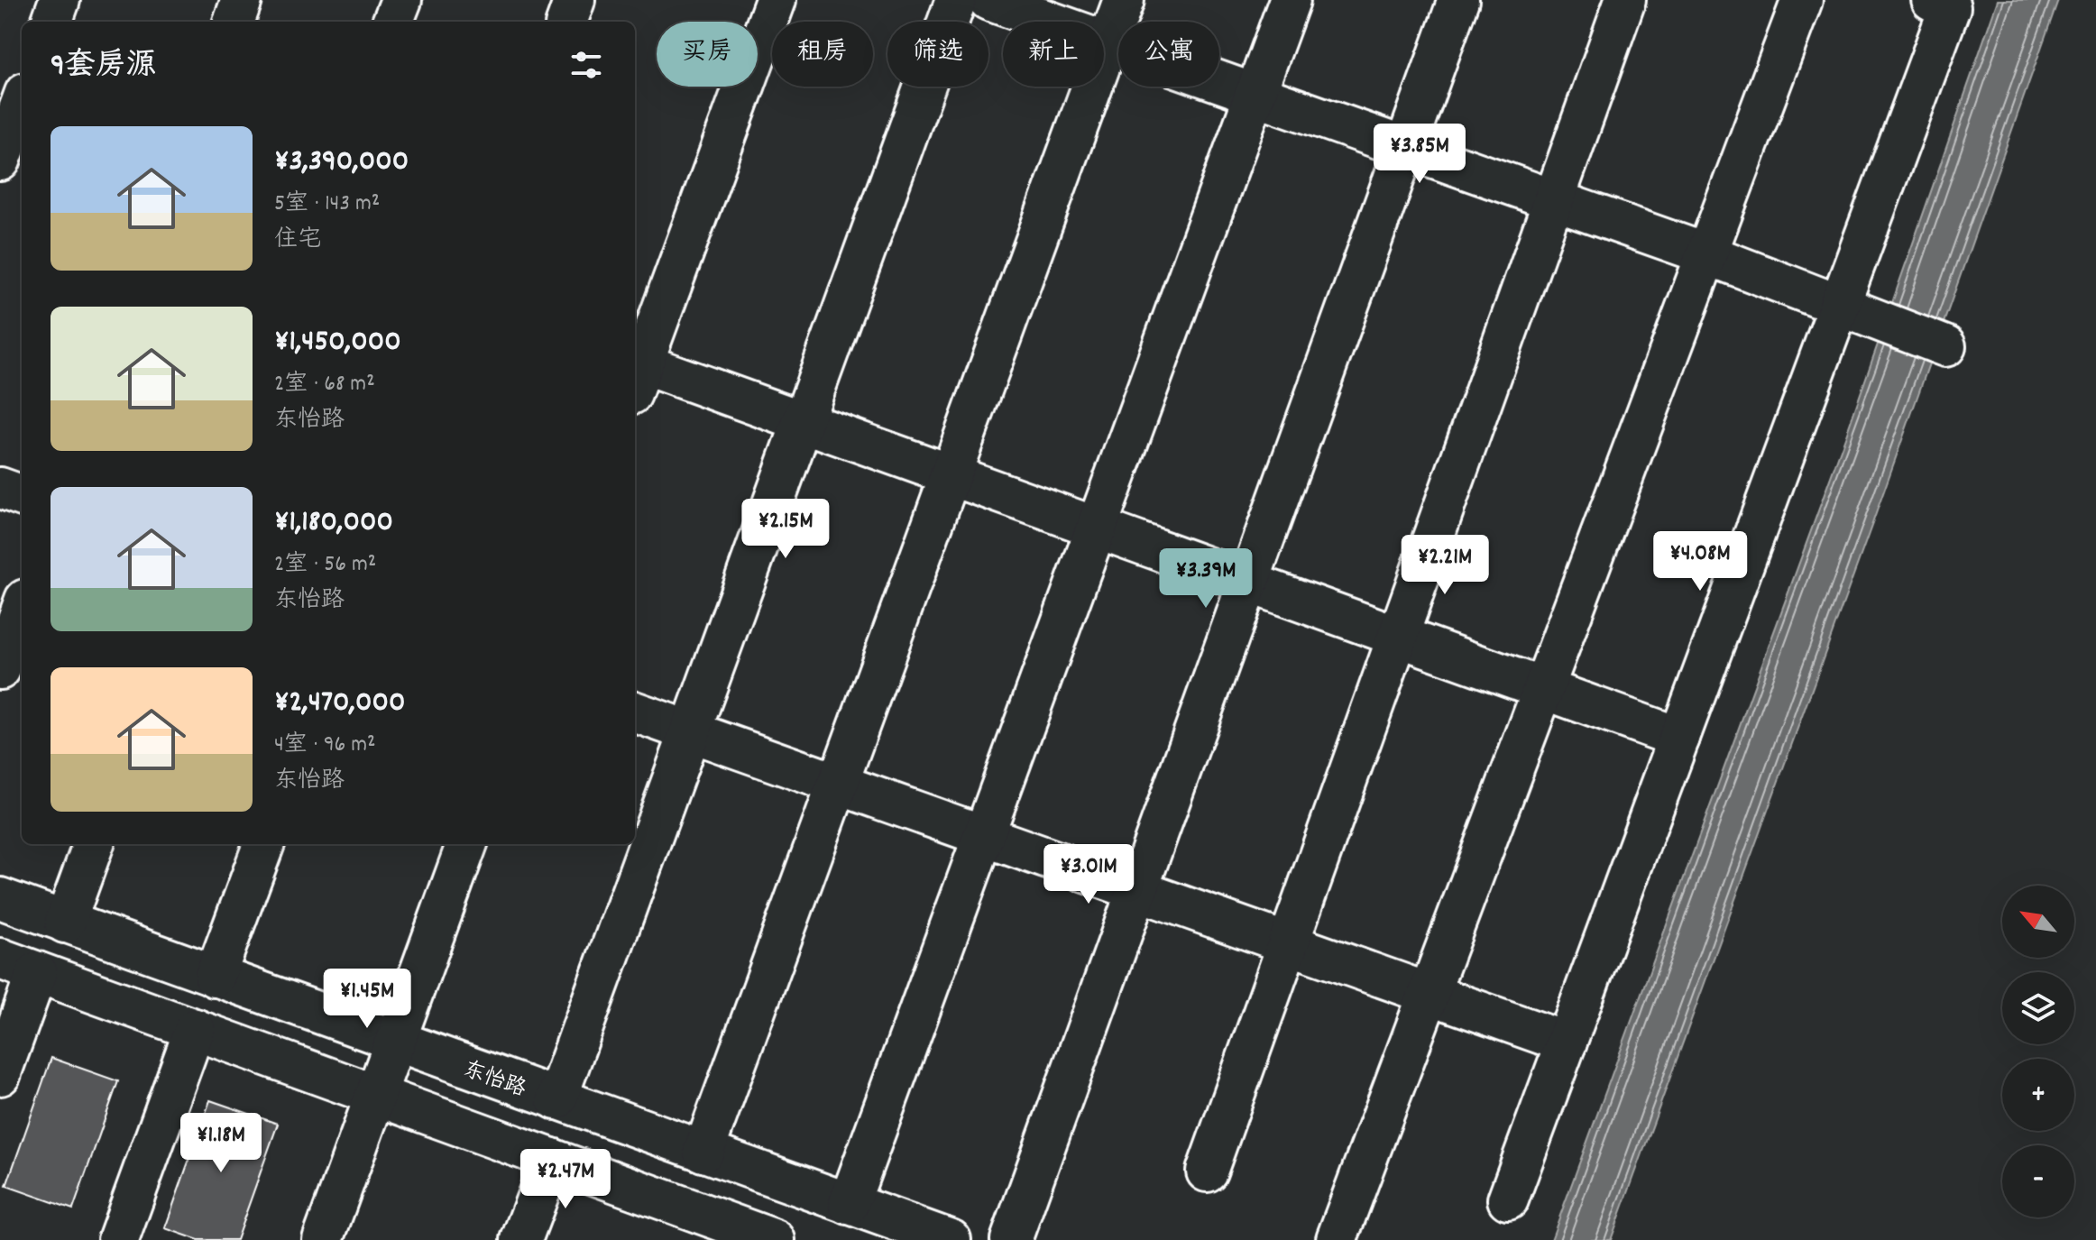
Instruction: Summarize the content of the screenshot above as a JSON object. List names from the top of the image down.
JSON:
{
  "streets": {
    "street": ["东怡路"]
  },
  "north": "top left",
  "page": {
    "chip": [
      "买房",
      "租房",
      "筛选",
      "新上",
      "公寓"
    ],
    "heading": "9套房源",
    "list": [
      {
        "name": "¥3,390,000",
        "note": "5室 · 143 m² · 住宅"
      },
      {
        "name": "¥1,450,000",
        "note": "2室 · 68 m² · 东怡路"
      },
      {
        "name": "¥1,180,000",
        "note": "2室 · 56 m² · 东怡路"
      },
      {
        "name": "¥2,470,000",
        "note": "4室 · 96 m² · 东怡路"
      }
    ],
    "price": [
      "¥3.85M",
      "¥2.15M",
      "¥4.08M",
      "¥2.21M",
      "¥3.39M",
      "¥3.01M",
      "¥1.45M",
      "¥1.18M",
      "¥2.47M"
    ],
    "map_buttons": ["+", "−"]
  }
}
